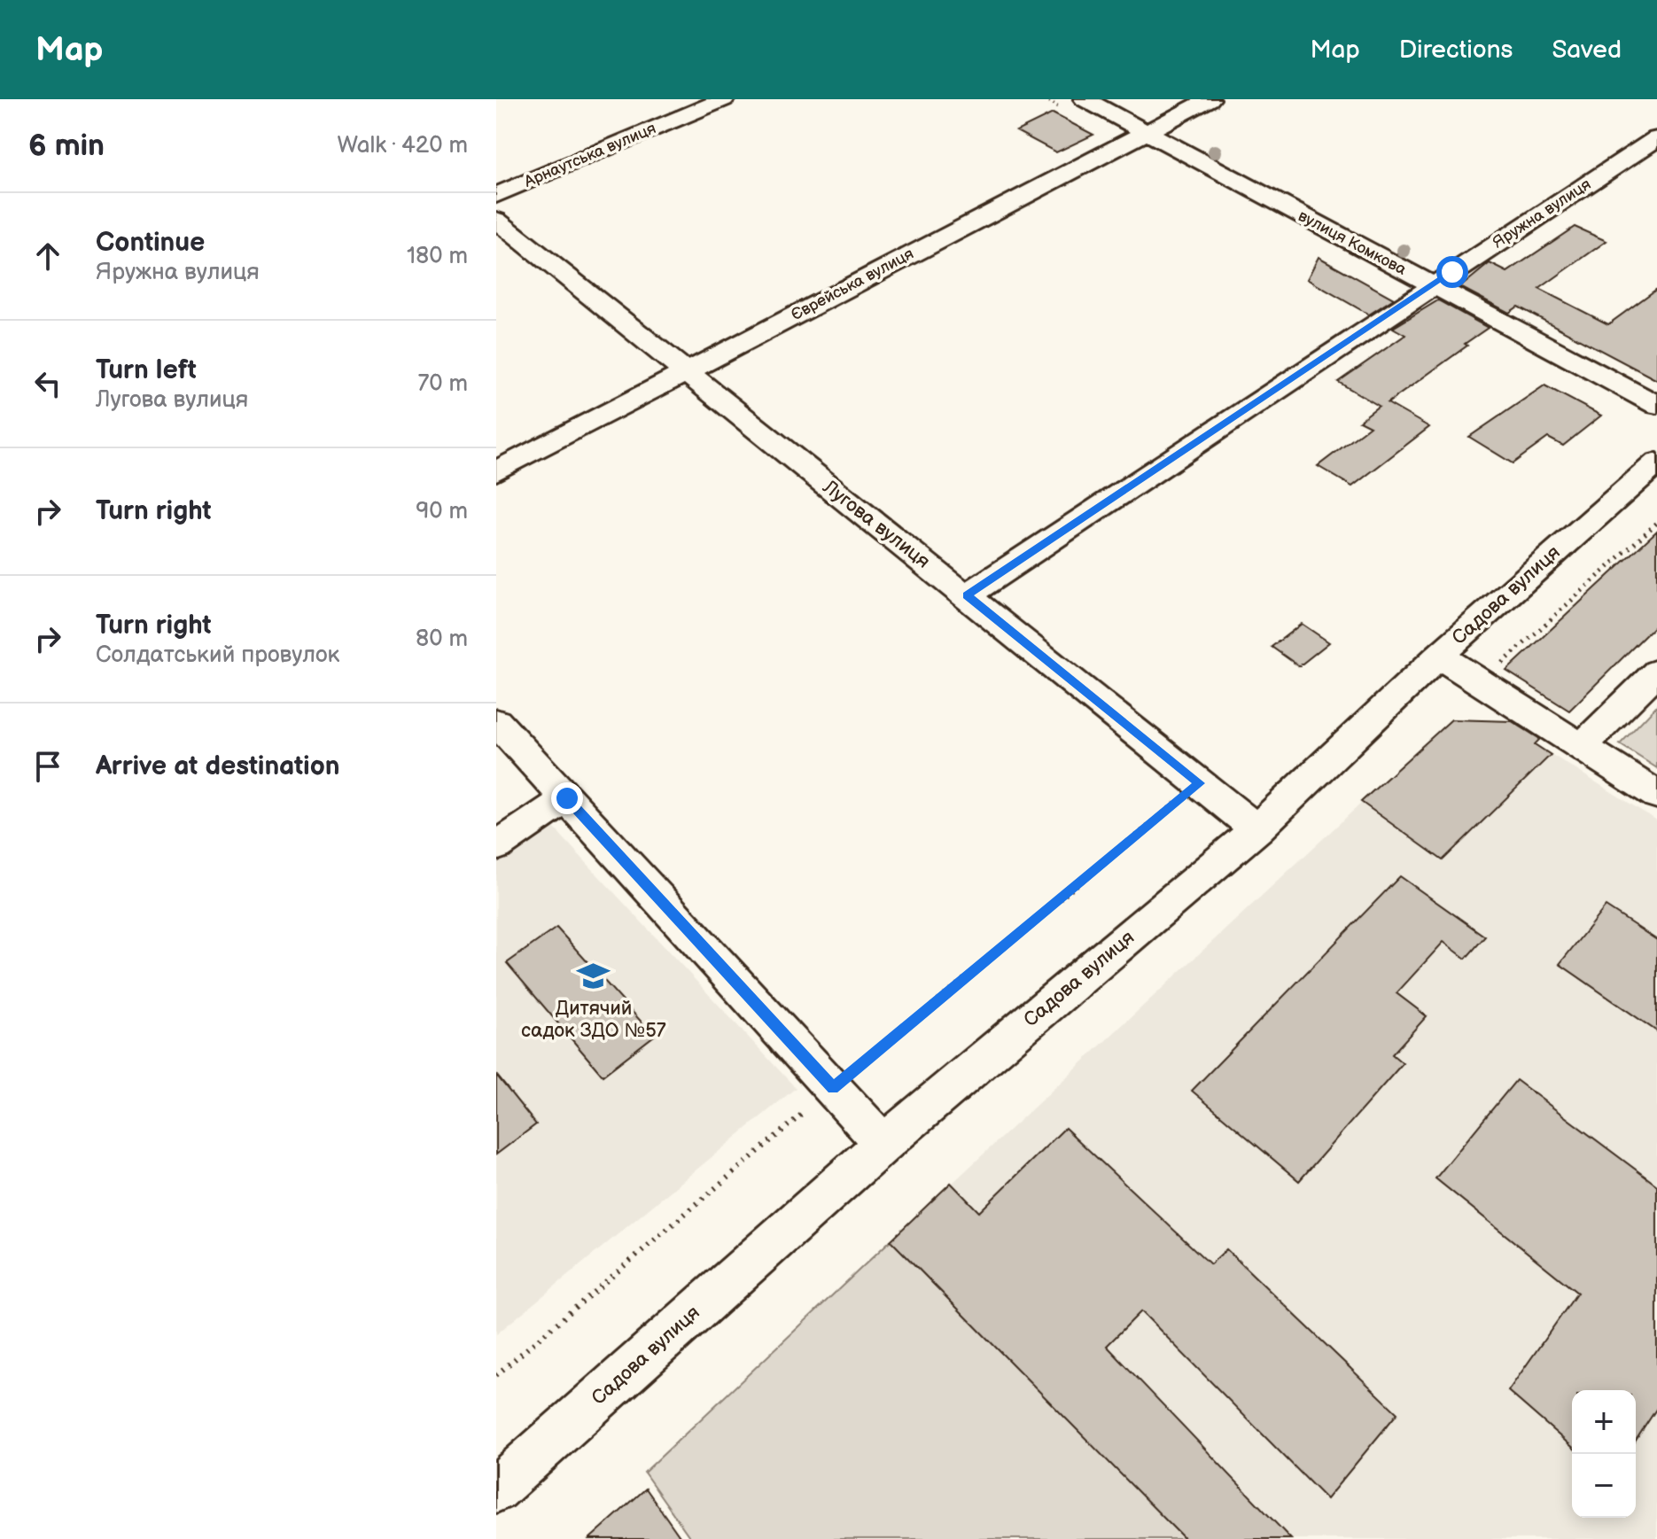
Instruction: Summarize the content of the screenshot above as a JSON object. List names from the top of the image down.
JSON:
{
  "streets": {
    "street": [
      "Арнаутська вулиця",
      "Яружна вулиця",
      "вулиця Комкова",
      "Єврейська вулиця",
      "Лугова вулиця",
      "Садова вулиця"
    ]
  },
  "crossings": [
    ["Яружна вулиця", "вулиця Комкова"],
    ["Яружна вулиця", "Лугова вулиця"],
    ["вулиця Комкова", "Єврейська вулиця"],
    ["Єврейська вулиця", "Лугова вулиця"],
    ["Лугова вулиця", "Садова вулиця"]
  ],
  "places": {
    "school or university": ["Дитячий садок ЗДО №57"]
  },
  "page": {
    "header": "Map",
    "nav": ["Map", "Directions", "Saved"],
    "heading": ["6 min", "Walk · 420 m"],
    "list": [
      ["Continue", "Яружна вулиця", "180 m"],
      ["Turn left", "Лугова вулиця", "70 m"],
      ["Turn right", "90 m"],
      ["Turn right", "Солдатський провулок", "80 m"],
      "Arrive at destination"
    ],
    "map_buttons": ["+", "−"]
  }
}
